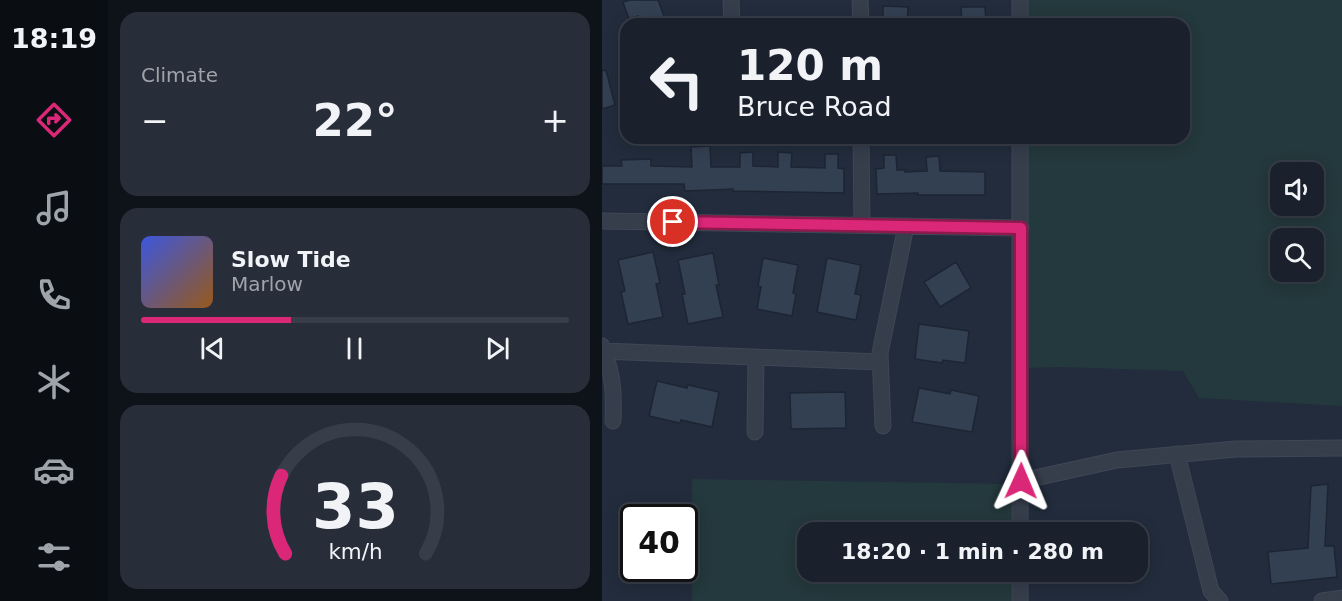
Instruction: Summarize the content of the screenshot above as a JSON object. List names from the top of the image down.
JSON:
{
  "page": {
    "tabs": "18:19",
    "tile": "Climate",
    "turn": ["120 m", "Bruce Road"],
    "heat": ["−", "22°", "+"],
    "song": ["Slow Tide", "Marlow"],
    "limit": "40",
    "trip": "18:20 · 1 min · 280 m",
    "gauge": ["33", "km/h"]
  }
}
